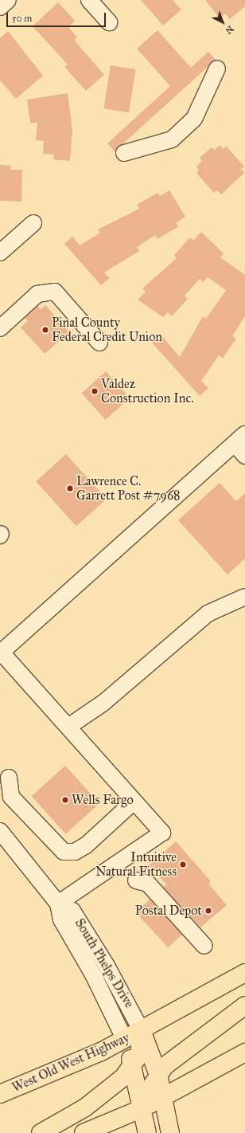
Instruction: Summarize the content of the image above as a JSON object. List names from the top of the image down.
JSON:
{
  "streets": {
    "main road": ["West Old West Highway"],
    "street": ["South Phelps Drive"]
  },
  "crossings": [
    ["South Phelps Drive", "West Old West Highway"]
  ],
  "places": [
    "Pinal County Federal Credit Union",
    "Valdez Construction Inc.",
    "Lawrence C. Garrett Post #7968",
    "Wells Fargo",
    "Intuitive Natural Fitness",
    "Postal Depot"
  ],
  "scale_bar": "50 m",
  "north": "bottom right"
}
